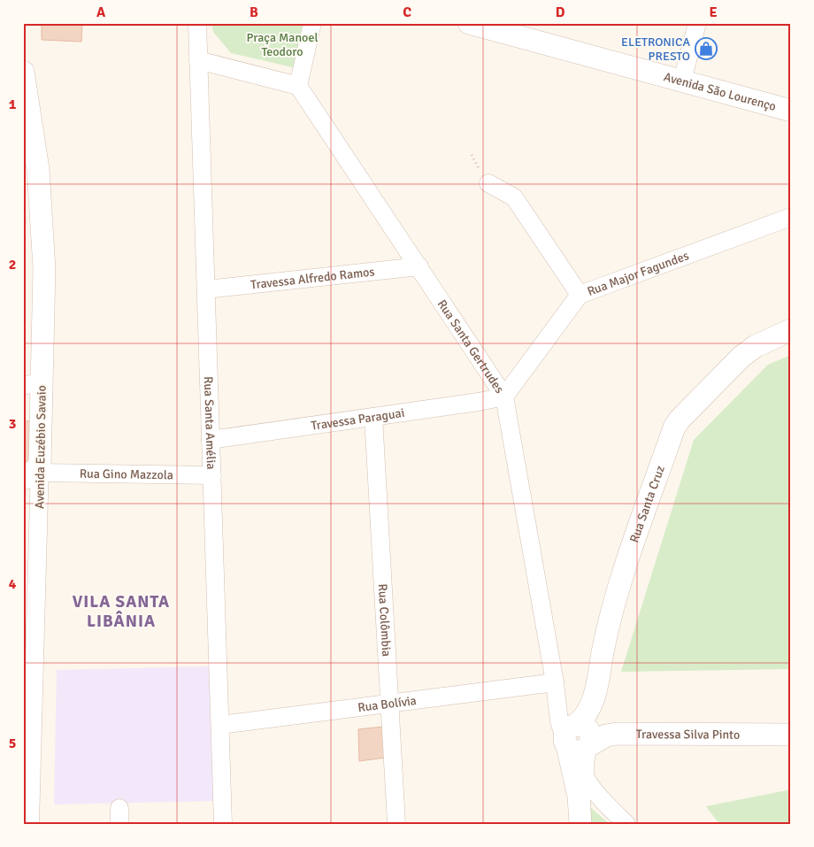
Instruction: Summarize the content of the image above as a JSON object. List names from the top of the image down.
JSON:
{
  "streets": {
    "street": [
      "Avenida São Lourenço",
      "Rua Major Fagundes",
      "Travessa Alfredo Ramos",
      "Rua Santa Gertrudes",
      "Travessa Paraguai",
      "Rua Santa Amélia",
      "Avenida Euzébio Savaio",
      "Rua Gino Mazzola",
      "Rua Santa Cruz",
      "Rua Colômbia",
      "Rua Bolívia",
      "Travessa Silva Pinto"
    ]
  },
  "crossings": [
    ["Rua Major Fagundes", "Rua Santa Gertrudes"],
    ["Rua Major Fagundes", "Travessa Paraguai"],
    ["Travessa Alfredo Ramos", "Rua Santa Gertrudes"],
    ["Travessa Alfredo Ramos", "Rua Santa Amélia"],
    ["Rua Santa Gertrudes", "Travessa Paraguai"],
    ["Rua Santa Gertrudes", "Rua Santa Cruz"],
    ["Rua Santa Gertrudes", "Rua Bolívia"],
    ["Rua Santa Gertrudes", "Travessa Silva Pinto"],
    ["Travessa Paraguai", "Rua Santa Amélia"],
    ["Travessa Paraguai", "Rua Colômbia"],
    ["Rua Santa Amélia", "Rua Gino Mazzola"],
    ["Rua Santa Amélia", "Rua Bolívia"],
    ["Avenida Euzébio Savaio", "Rua Gino Mazzola"],
    ["Rua Santa Cruz", "Travessa Silva Pinto"],
    ["Rua Colômbia", "Rua Bolívia"]
  ],
  "districts": ["VILA SANTA LIBÂNIA"],
  "parks": ["Praça Manoel Teodoro"],
  "places": {
    "shop": ["ELETRONICA PRESTO"]
  },
  "grid": {
    "columns": [
      "A",
      "B",
      "C",
      "D",
      "E"
    ],
    "rows": [
      "1",
      "2",
      "3",
      "4",
      "5"
    ]
  }
}
